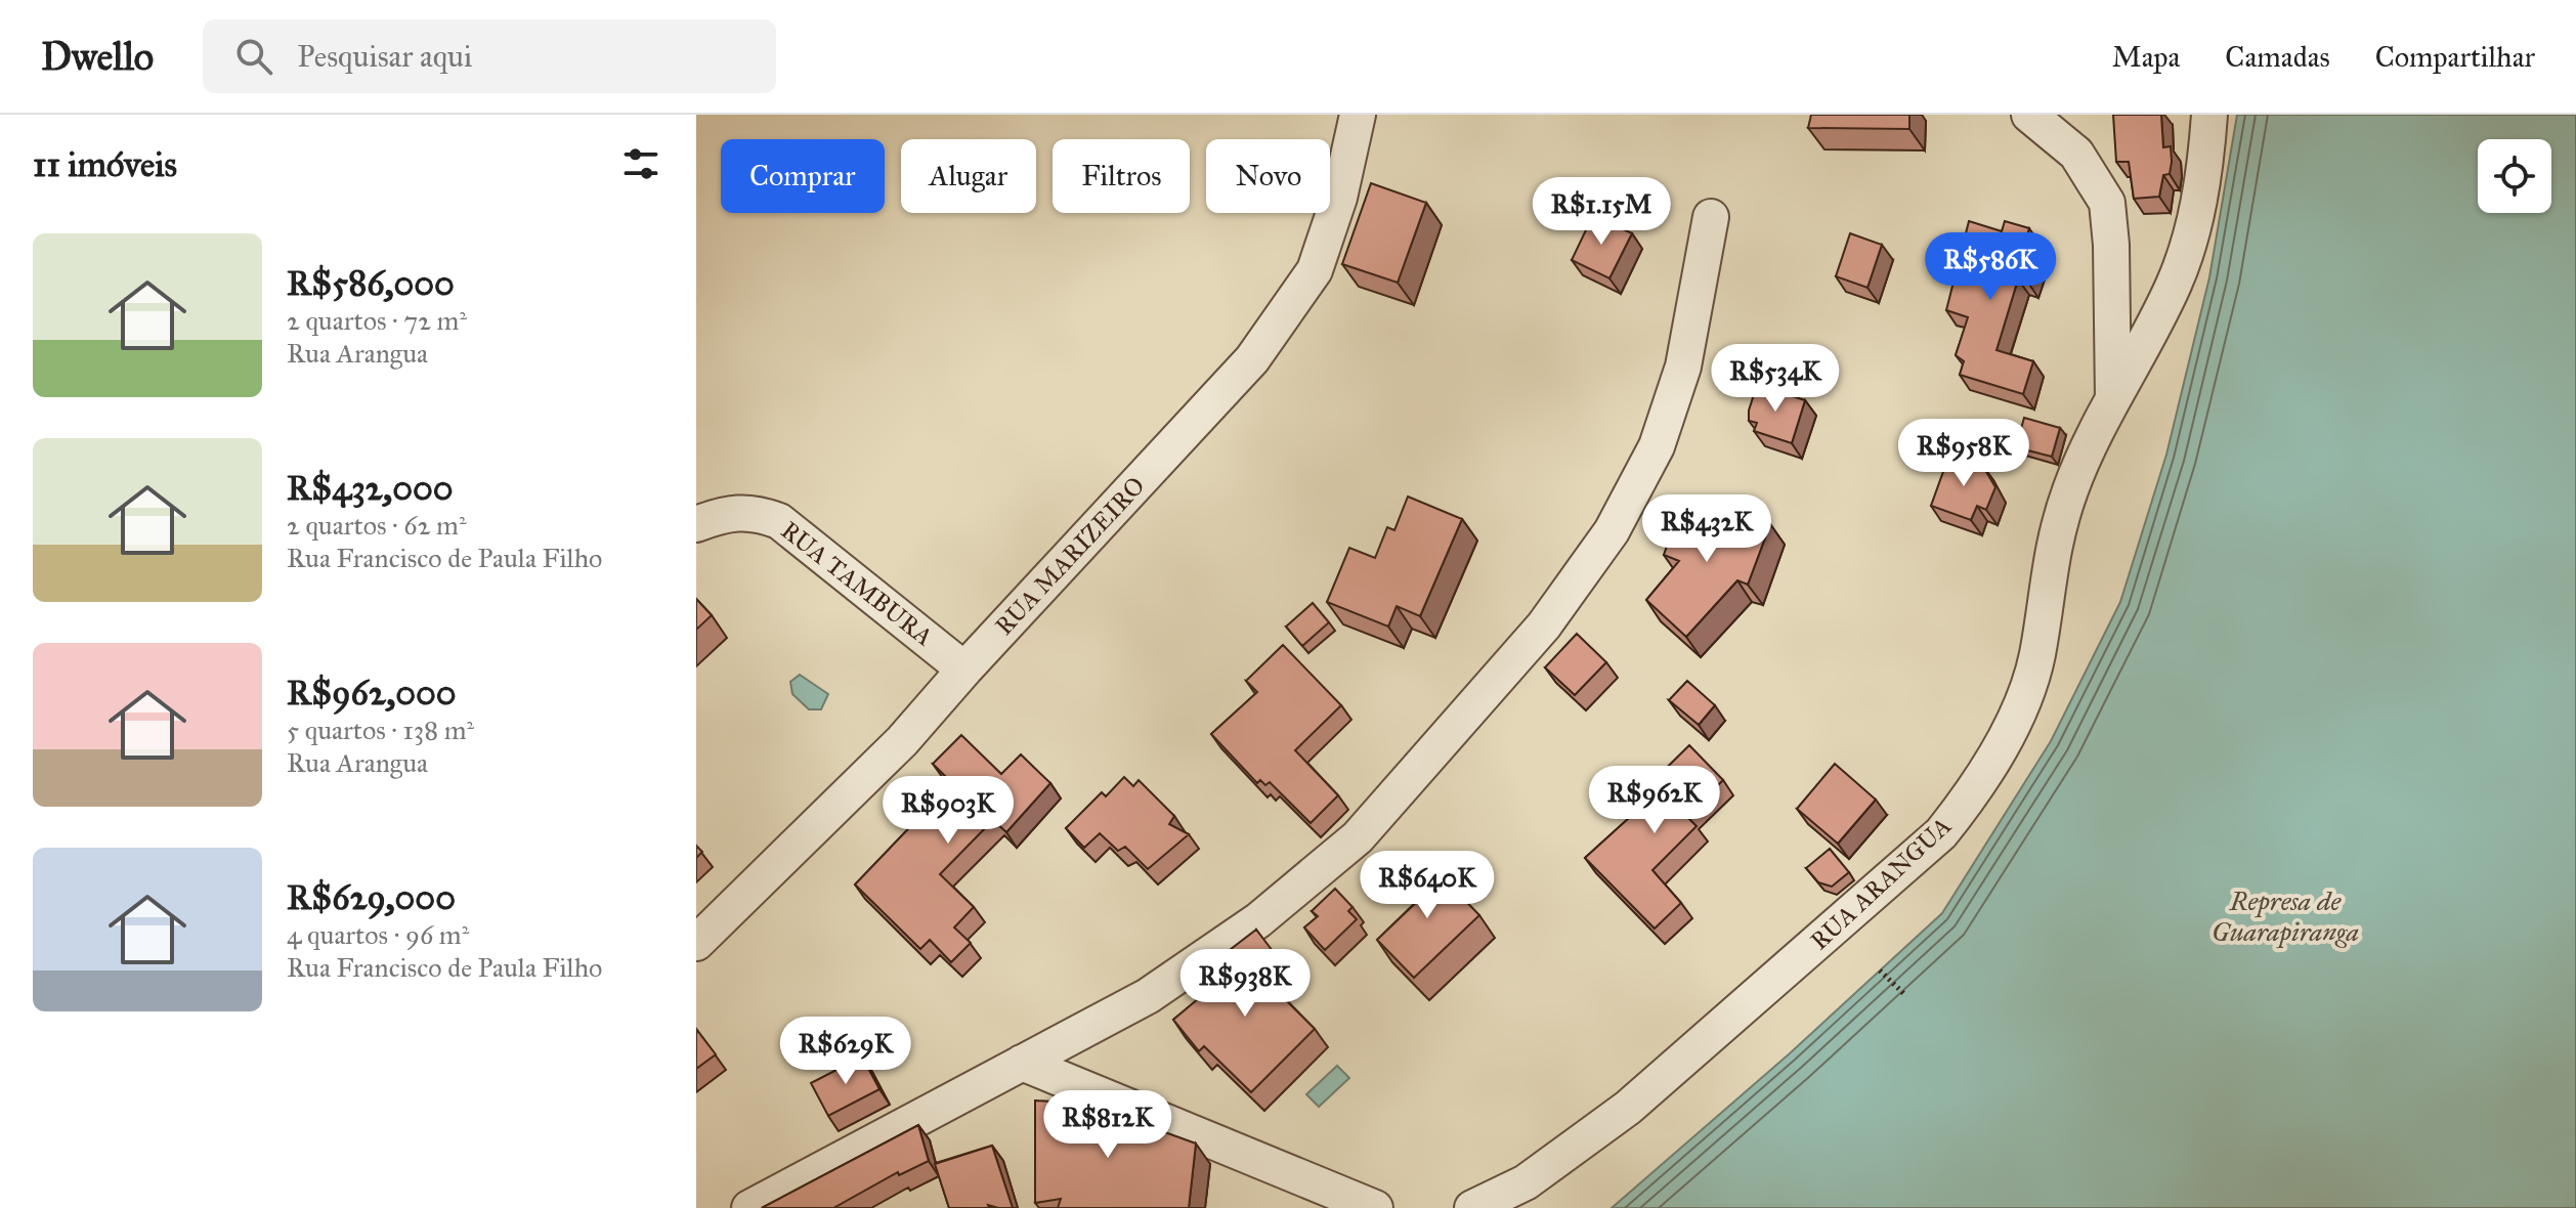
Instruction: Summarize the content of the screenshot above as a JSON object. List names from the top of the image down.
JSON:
{
  "streets": {
    "street": ["RUA MARIZEIRO", "RUA TAMBURA", "RUA ARANGUA"]
  },
  "crossings": [
    ["RUA MARIZEIRO", "RUA TAMBURA"]
  ],
  "water": ["Represa de Guarapiranga"],
  "page": {
    "header": "Dwello",
    "search": "Pesquisar aqui",
    "nav": ["Mapa", "Camadas", "Compartilhar"],
    "heading": "11 imóveis",
    "chip": [
      "Comprar",
      "Alugar",
      "Filtros",
      "Novo"
    ],
    "price": [
      "R$1.15M",
      "R$586K",
      "R$534K",
      "R$958K",
      "R$432K",
      "R$962K",
      "R$903K",
      "R$640K",
      "R$938K",
      "R$629K",
      "R$812K"
    ],
    "list": [
      {
        "name": "R$586,000",
        "note": "2 quartos · 72 m² · Rua Arangua"
      },
      {
        "name": "R$432,000",
        "note": "2 quartos · 62 m² · Rua Francisco de Paula Filho"
      },
      {
        "name": "R$962,000",
        "note": "5 quartos · 138 m² · Rua Arangua"
      },
      {
        "name": "R$629,000",
        "note": "4 quartos · 96 m² · Rua Francisco de Paula Filho"
      }
    ]
  }
}
